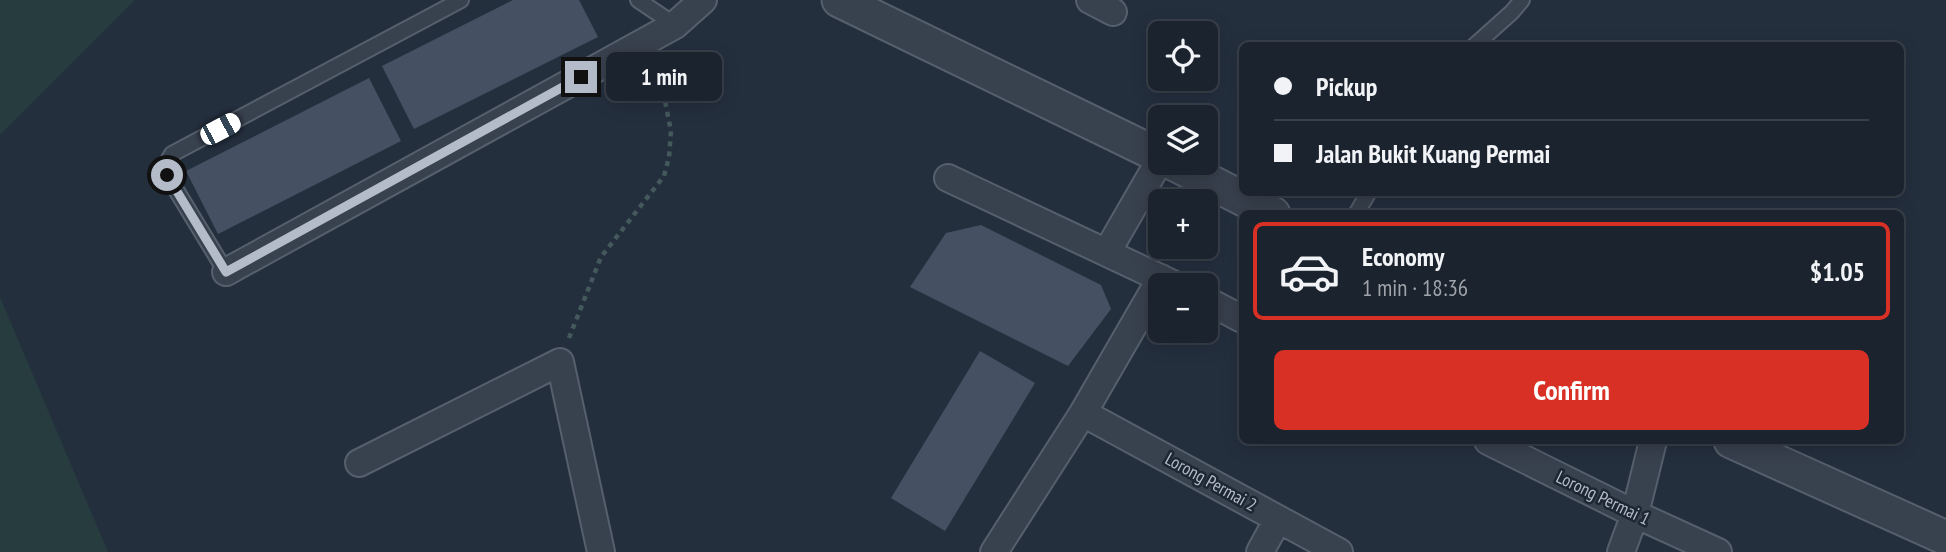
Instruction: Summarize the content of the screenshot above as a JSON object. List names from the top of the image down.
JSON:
{
  "streets": {
    "street": ["Lorong Permai 2", "Lorong Permai 1"]
  },
  "page": {
    "map_buttons": ["+", "−"],
    "banner": ["Pickup", "Jalan Bukit Kuang Permai"],
    "bubble": "1 min",
    "list": [
      {
        "name": "Economy",
        "note": "1 min · 18:36",
        "value": "$1.05"
      }
    ],
    "buttons": "Confirm"
  }
}
